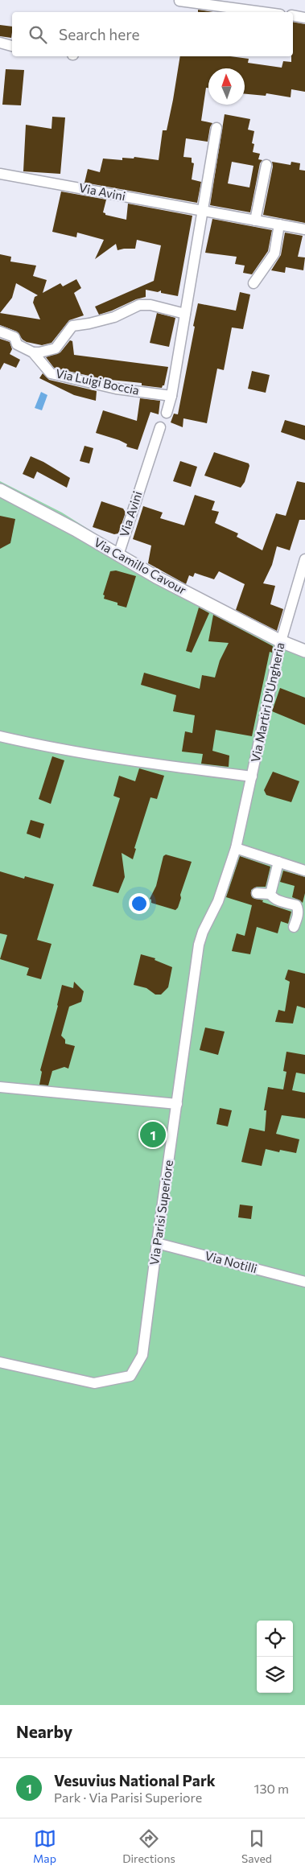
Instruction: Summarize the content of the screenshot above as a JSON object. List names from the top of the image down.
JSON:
{
  "streets": {
    "street": [
      "Via Avini",
      "Via Luigi Boccia",
      "Via Camillo Cavour",
      "Via Martiri D'Ungheria",
      "Via Parisi Superiore",
      "Via Notilli"
    ]
  },
  "crossings": [
    ["Via Avini", "Via Camillo Cavour"],
    ["Via Camillo Cavour", "Via Martiri D'Ungheria"],
    ["Via Martiri D'Ungheria", "Via Parisi Superiore"],
    ["Via Parisi Superiore", "Via Notilli"]
  ],
  "north": "top",
  "page": {
    "search": "Search here",
    "pins": "1",
    "heading": "Nearby",
    "list": [
      {
        "mark": "1",
        "name": "Vesuvius National Park",
        "note": "Park · Via Parisi Superiore",
        "value": "130 m"
      }
    ],
    "nav": ["Map", "Directions", "Saved"]
  }
}
